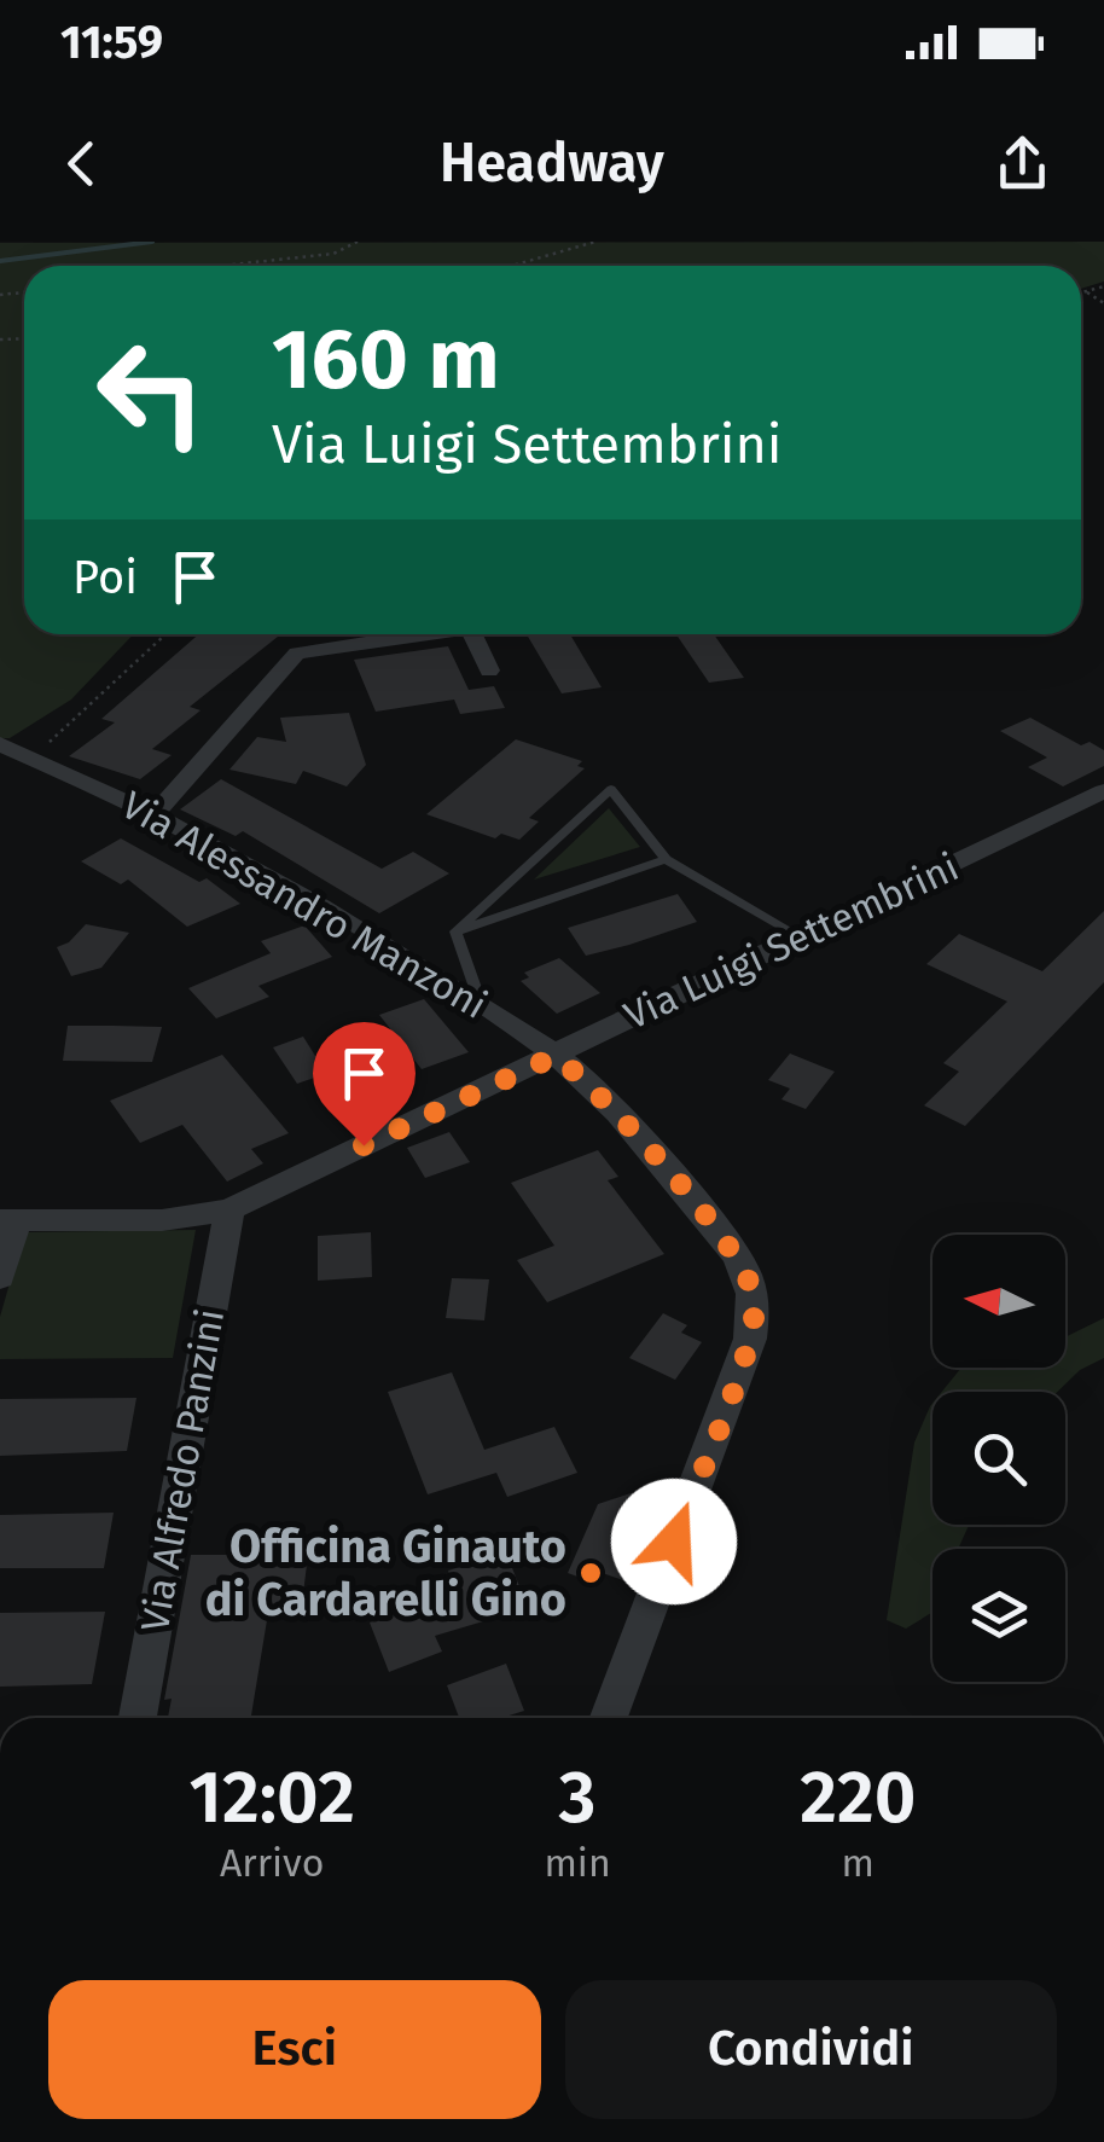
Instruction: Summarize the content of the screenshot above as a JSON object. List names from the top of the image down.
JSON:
{
  "streets": {
    "street": ["Via Alessandro Manzoni", "Via Luigi Settembrini", "Via Alfredo Panzini"]
  },
  "crossings": [
    ["Via Alessandro Manzoni", "Via Luigi Settembrini"],
    ["Via Luigi Settembrini", "Via Alfredo Panzini"]
  ],
  "places": ["Officina Ginauto di Cardarelli Gino"],
  "north": "left",
  "page": {
    "status": "11:59",
    "header": "Headway",
    "turn": ["160 m", "Via Luigi Settembrini"],
    "then": "Poi",
    "eta": [
      "12:02",
      "Arrivo",
      "3",
      "min",
      "220",
      "m"
    ],
    "buttons": ["Esci", "Condividi"]
  }
}
